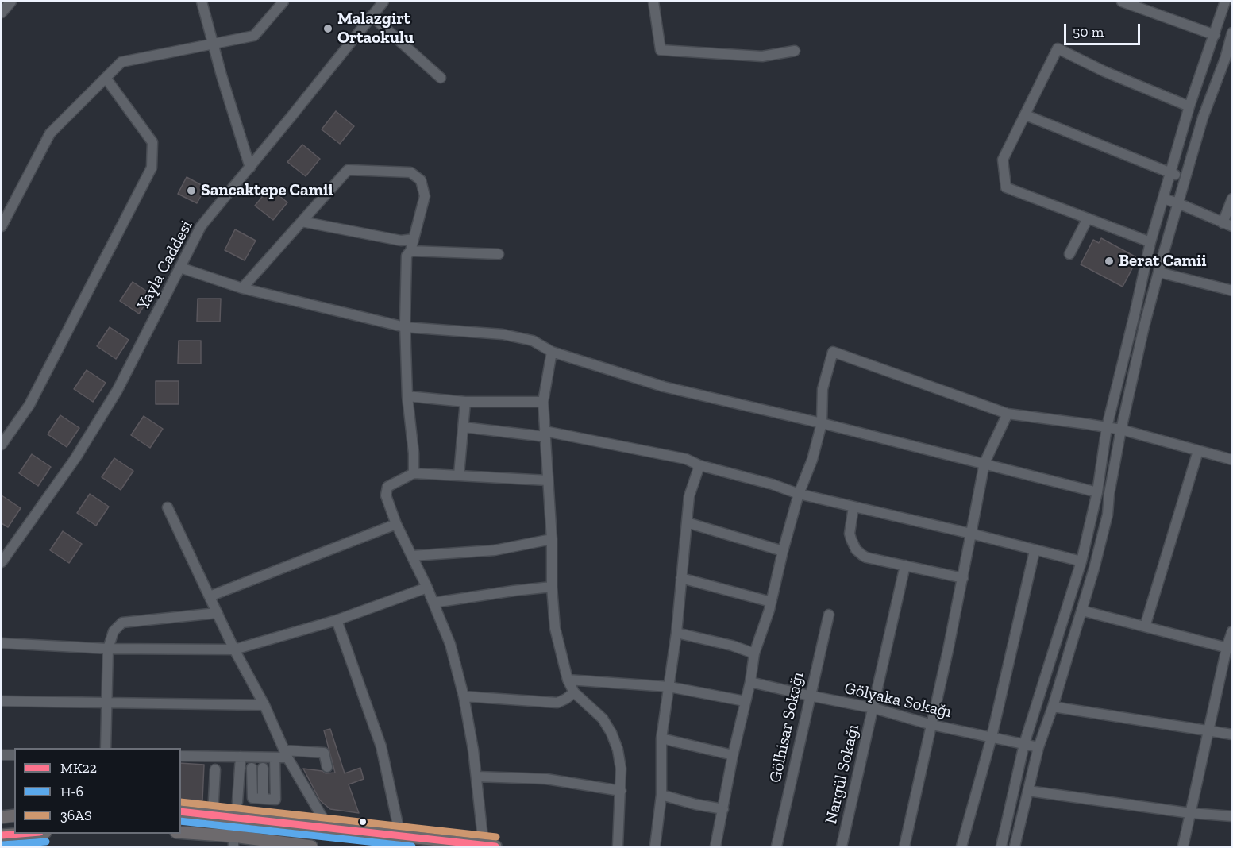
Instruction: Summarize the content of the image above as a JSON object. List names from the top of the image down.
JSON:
{
  "streets": {
    "street": [
      "Yayla Caddesi",
      "Gölyaka Sokağı",
      "Gölhisar Sokağı",
      "Nargül Sokağı"
    ]
  },
  "crossings": [
    ["Gölyaka Sokağı", "Gölhisar Sokağı"],
    ["Gölyaka Sokağı", "Nargül Sokağı"]
  ],
  "places": ["Malazgirt Ortaokulu", "Sancaktepe Camii", "Berat Camii"],
  "lines": ["transit line 36AS", "transit line MK22", "transit line H-6"],
  "legend": ["MK22", "H-6", "36AS"],
  "scale_bar": "50 m"
}
